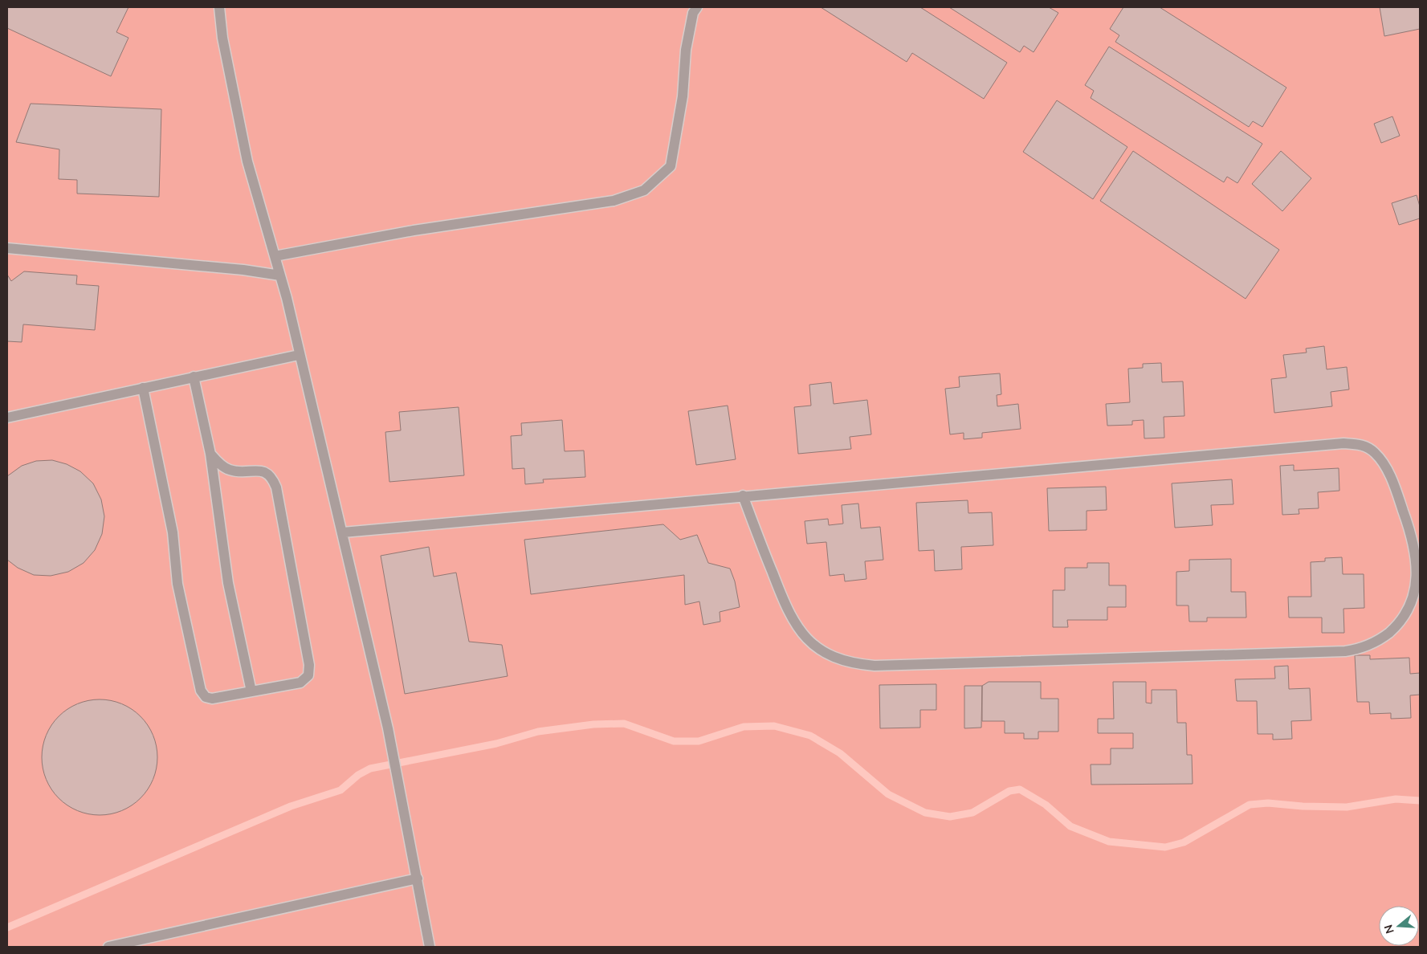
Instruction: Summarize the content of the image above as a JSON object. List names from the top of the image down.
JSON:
{
  "north": "left"
}
